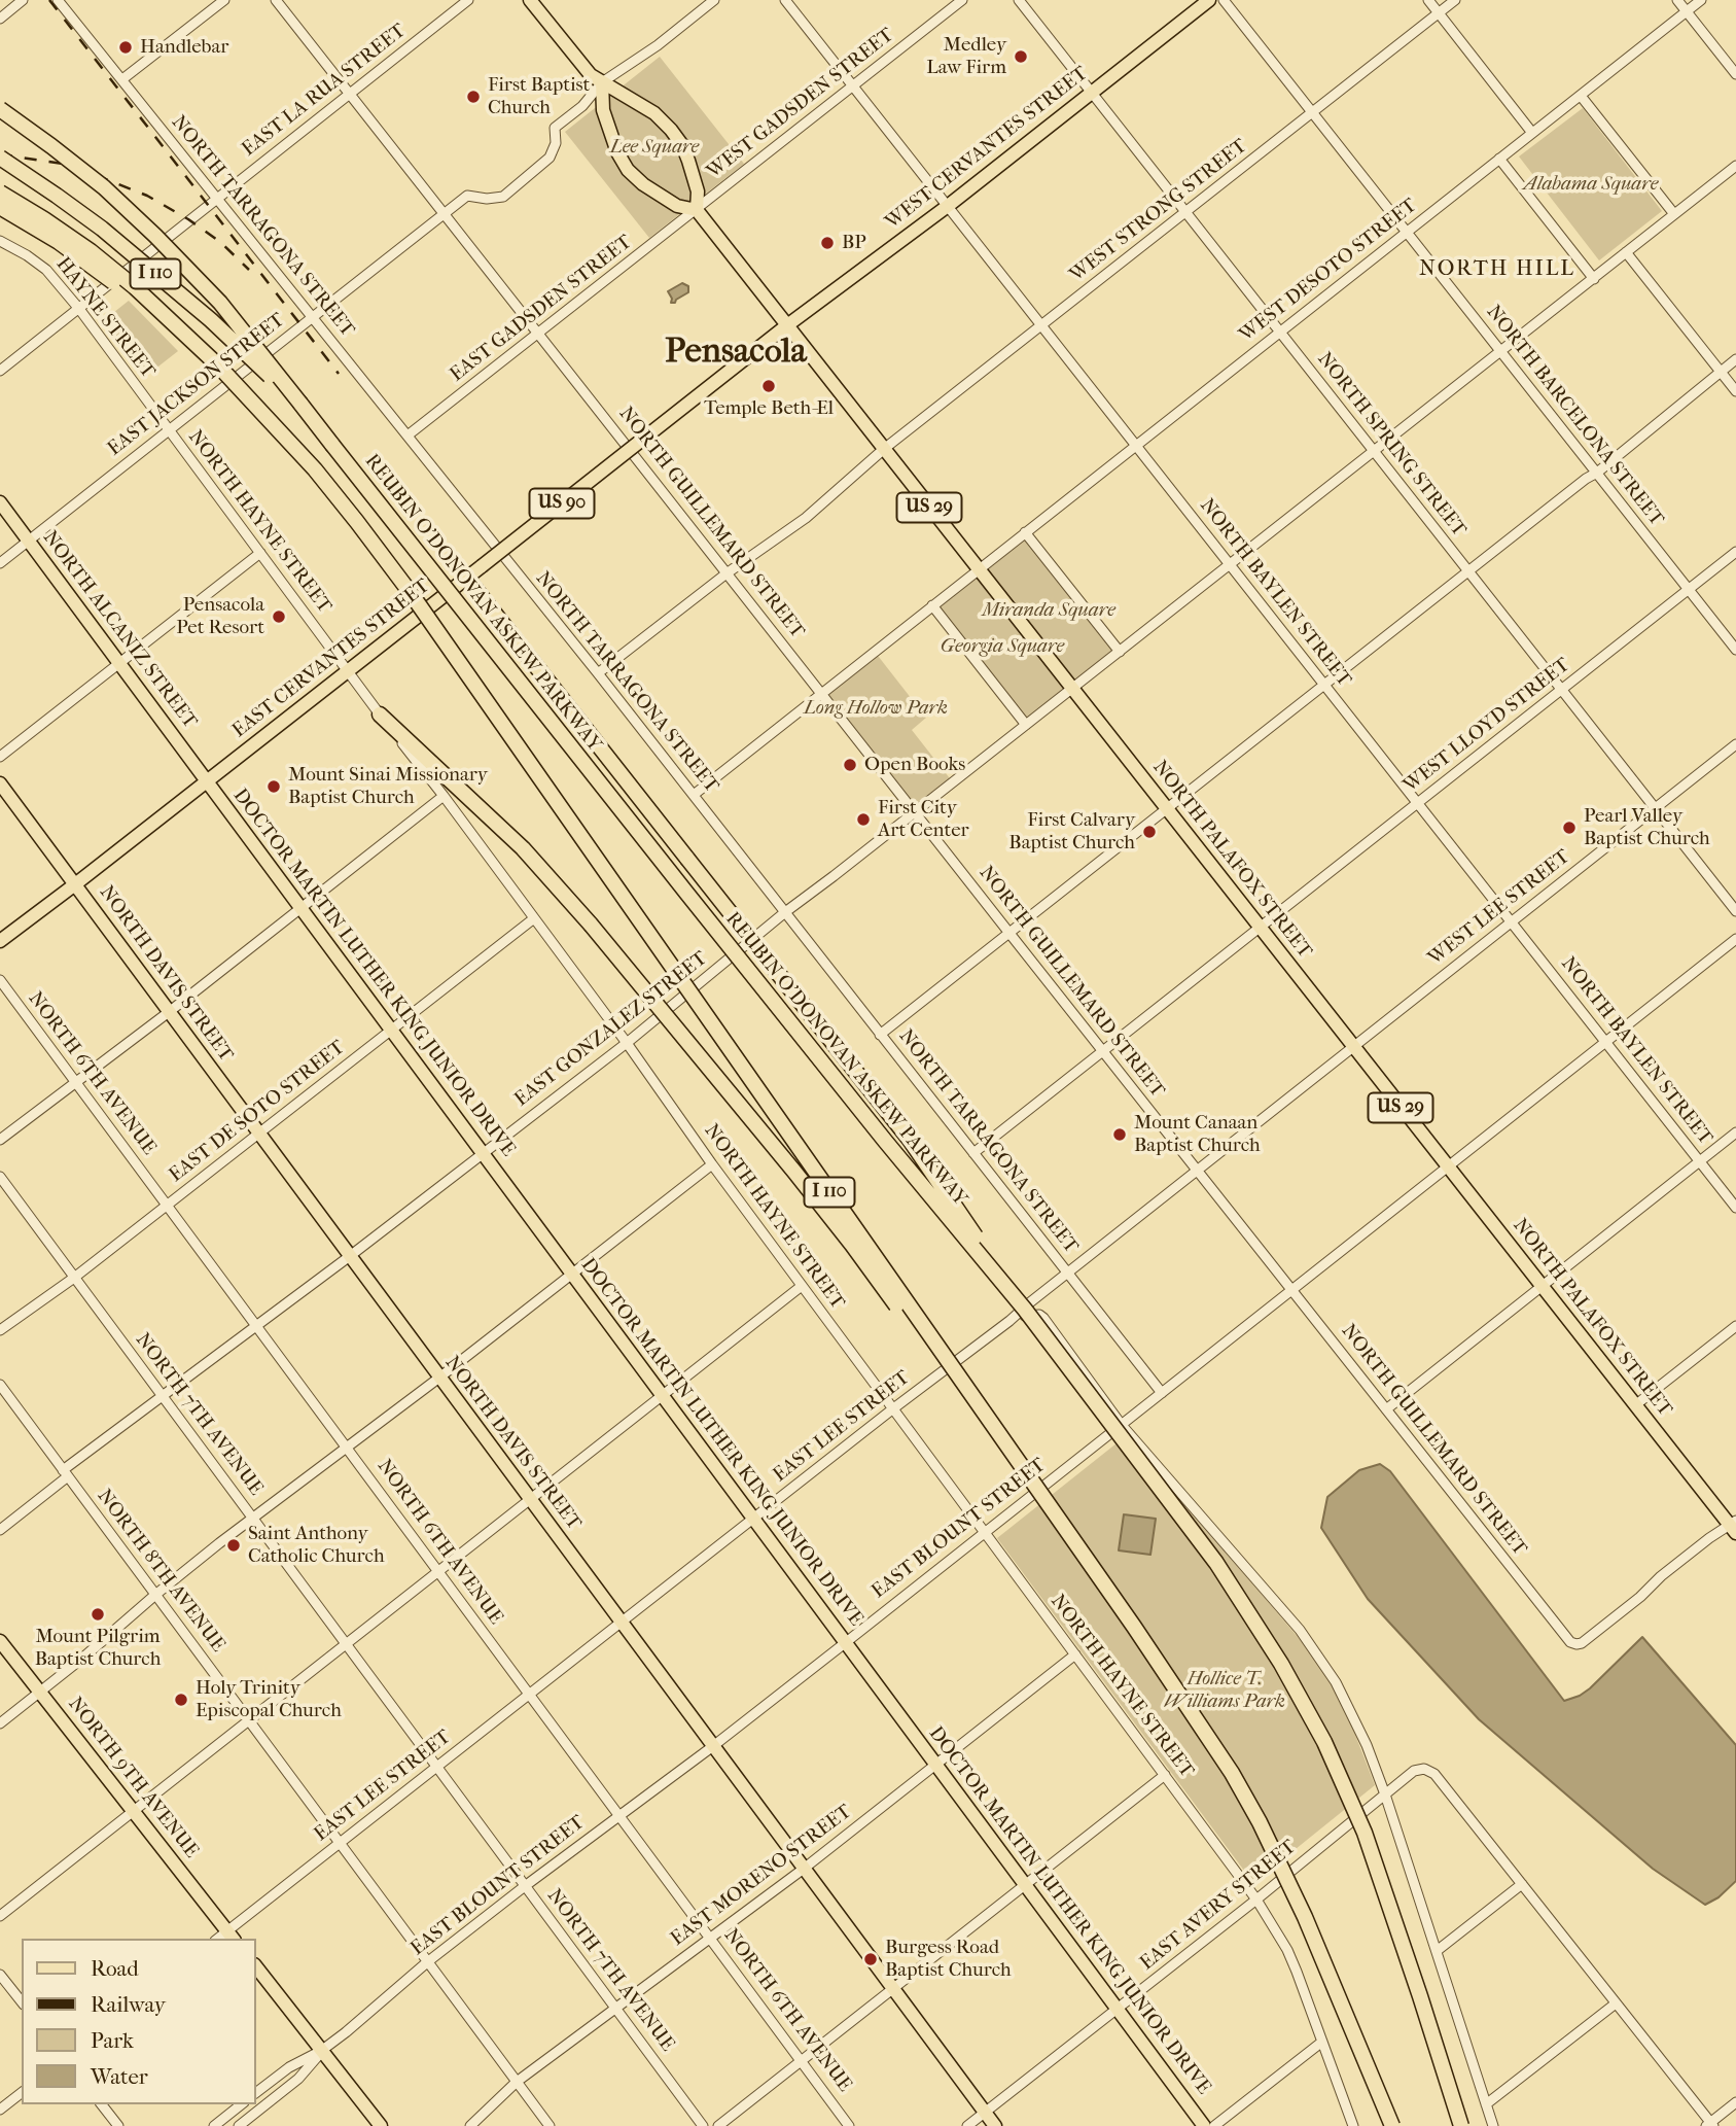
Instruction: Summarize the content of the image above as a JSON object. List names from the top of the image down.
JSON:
{
  "streets": {
    "highway": ["I 110", "REUBIN O'DONOVAN ASKEW PARKWAY"],
    "main road": [
      "WEST CERVANTES STREET",
      "US 90",
      "US 29",
      "NORTH ALCANIZ STREET",
      "EAST CERVANTES STREET",
      "NORTH PALAFOX STREET",
      "DOCTOR MARTIN LUTHER KING JUNIOR DRIVE",
      "NORTH DAVIS STREET",
      "NORTH 9TH AVENUE"
    ],
    "street": [
      "EAST LA RUA STREET",
      "WEST GADSDEN STREET",
      "WEST STRONG STREET",
      "NORTH TARRAGONA STREET",
      "WEST DESOTO STREET",
      "EAST GADSDEN STREET",
      "HAYNE STREET",
      "EAST JACKSON STREET",
      "NORTH BARCELONA STREET",
      "NORTH SPRING STREET",
      "NORTH HAYNE STREET",
      "NORTH GUILLEMARD STREET",
      "NORTH BAYLEN STREET",
      "WEST LLOYD STREET",
      "WEST LEE STREET",
      "EAST GONZALEZ STREET",
      "NORTH 6TH AVENUE",
      "EAST DE SOTO STREET",
      "NORTH 7TH AVENUE",
      "EAST LEE STREET",
      "EAST BLOUNT STREET",
      "NORTH 8TH AVENUE",
      "EAST MORENO STREET",
      "EAST AVERY STREET"
    ]
  },
  "crossings": [
    ["EAST LA RUA STREET", "NORTH TARRAGONA STREET"],
    ["EAST LA RUA STREET", "HAYNE STREET"],
    ["EAST LA RUA STREET", "NORTH GUILLEMARD STREET"],
    ["WEST GADSDEN STREET", "EAST GADSDEN STREET"],
    ["WEST GADSDEN STREET", "NORTH BAYLEN STREET"],
    ["WEST GADSDEN STREET", "NORTH PALAFOX STREET"],
    ["WEST CERVANTES STREET", "NORTH SPRING STREET"],
    ["WEST CERVANTES STREET", "NORTH BAYLEN STREET"],
    ["WEST CERVANTES STREET", "EAST CERVANTES STREET"],
    ["WEST CERVANTES STREET", "NORTH PALAFOX STREET"],
    ["WEST STRONG STREET", "NORTH TARRAGONA STREET"],
    ["WEST STRONG STREET", "NORTH BARCELONA STREET"],
    ["WEST STRONG STREET", "NORTH SPRING STREET"],
    ["WEST STRONG STREET", "NORTH GUILLEMARD STREET"],
    ["WEST STRONG STREET", "NORTH BAYLEN STREET"],
    ["WEST STRONG STREET", "NORTH PALAFOX STREET"],
    ["NORTH TARRAGONA STREET", "EAST GADSDEN STREET"],
    ["NORTH TARRAGONA STREET", "EAST JACKSON STREET"],
    ["NORTH TARRAGONA STREET", "WEST LLOYD STREET"],
    ["NORTH TARRAGONA STREET", "EAST GONZALEZ STREET"],
    ["NORTH TARRAGONA STREET", "EAST LEE STREET"],
    ["NORTH TARRAGONA STREET", "EAST BLOUNT STREET"],
    ["WEST DESOTO STREET", "NORTH BARCELONA STREET"],
    ["WEST DESOTO STREET", "NORTH SPRING STREET"],
    ["WEST DESOTO STREET", "NORTH BAYLEN STREET"],
    ["WEST DESOTO STREET", "NORTH PALAFOX STREET"],
    ["EAST GADSDEN STREET", "NORTH GUILLEMARD STREET"],
    ["EAST GADSDEN STREET", "NORTH PALAFOX STREET"],
    ["HAYNE STREET", "EAST JACKSON STREET"],
    ["HAYNE STREET", "NORTH HAYNE STREET"],
    ["EAST JACKSON STREET", "NORTH HAYNE STREET"],
    ["EAST JACKSON STREET", "NORTH GUILLEMARD STREET"],
    ["EAST JACKSON STREET", "NORTH ALCANIZ STREET"],
    ["NORTH BARCELONA STREET", "WEST LLOYD STREET"],
    ["NORTH BARCELONA STREET", "EAST GONZALEZ STREET"],
    ["NORTH SPRING STREET", "WEST LLOYD STREET"],
    ["NORTH SPRING STREET", "WEST LEE STREET"],
    ["NORTH SPRING STREET", "EAST GONZALEZ STREET"],
    ["NORTH HAYNE STREET", "EAST CERVANTES STREET"],
    ["NORTH HAYNE STREET", "EAST GONZALEZ STREET"],
    ["NORTH HAYNE STREET", "EAST DE SOTO STREET"],
    ["NORTH HAYNE STREET", "EAST LEE STREET"],
    ["NORTH HAYNE STREET", "EAST BLOUNT STREET"],
    ["NORTH HAYNE STREET", "EAST MORENO STREET"],
    ["NORTH HAYNE STREET", "EAST AVERY STREET"],
    ["NORTH GUILLEMARD STREET", "WEST LLOYD STREET"],
    ["NORTH GUILLEMARD STREET", "NORTH PALAFOX STREET"],
    ["NORTH GUILLEMARD STREET", "EAST GONZALEZ STREET"],
    ["NORTH GUILLEMARD STREET", "EAST LEE STREET"],
    ["NORTH GUILLEMARD STREET", "EAST BLOUNT STREET"],
    ["NORTH BAYLEN STREET", "WEST LLOYD STREET"],
    ["NORTH BAYLEN STREET", "WEST LEE STREET"],
    ["NORTH BAYLEN STREET", "EAST GONZALEZ STREET"],
    ["NORTH BAYLEN STREET", "EAST BLOUNT STREET"],
    ["NORTH ALCANIZ STREET", "EAST CERVANTES STREET"],
    ["NORTH ALCANIZ STREET", "DOCTOR MARTIN LUTHER KING JUNIOR DRIVE"],
    ["EAST CERVANTES STREET", "NORTH PALAFOX STREET"],
    ["EAST CERVANTES STREET", "DOCTOR MARTIN LUTHER KING JUNIOR DRIVE"],
    ["EAST CERVANTES STREET", "NORTH DAVIS STREET"],
    ["WEST LLOYD STREET", "NORTH PALAFOX STREET"],
    ["NORTH PALAFOX STREET", "WEST LEE STREET"],
    ["NORTH PALAFOX STREET", "EAST GONZALEZ STREET"],
    ["NORTH PALAFOX STREET", "EAST LEE STREET"],
    ["NORTH PALAFOX STREET", "EAST BLOUNT STREET"],
    ["WEST LEE STREET", "EAST LEE STREET"],
    ["DOCTOR MARTIN LUTHER KING JUNIOR DRIVE", "EAST GONZALEZ STREET"],
    ["DOCTOR MARTIN LUTHER KING JUNIOR DRIVE", "EAST DE SOTO STREET"],
    ["DOCTOR MARTIN LUTHER KING JUNIOR DRIVE", "EAST LEE STREET"],
    ["DOCTOR MARTIN LUTHER KING JUNIOR DRIVE", "EAST BLOUNT STREET"],
    ["DOCTOR MARTIN LUTHER KING JUNIOR DRIVE", "EAST MORENO STREET"],
    ["DOCTOR MARTIN LUTHER KING JUNIOR DRIVE", "EAST AVERY STREET"],
    ["NORTH DAVIS STREET", "EAST GONZALEZ STREET"],
    ["NORTH DAVIS STREET", "EAST DE SOTO STREET"],
    ["NORTH DAVIS STREET", "EAST LEE STREET"],
    ["NORTH DAVIS STREET", "EAST BLOUNT STREET"],
    ["NORTH DAVIS STREET", "EAST MORENO STREET"],
    ["NORTH DAVIS STREET", "EAST AVERY STREET"],
    ["EAST GONZALEZ STREET", "NORTH 6TH AVENUE"],
    ["EAST GONZALEZ STREET", "NORTH 7TH AVENUE"],
    ["EAST GONZALEZ STREET", "NORTH 8TH AVENUE"],
    ["NORTH 6TH AVENUE", "EAST DE SOTO STREET"],
    ["NORTH 6TH AVENUE", "EAST LEE STREET"],
    ["NORTH 6TH AVENUE", "EAST BLOUNT STREET"],
    ["NORTH 6TH AVENUE", "EAST MORENO STREET"],
    ["EAST DE SOTO STREET", "NORTH 7TH AVENUE"],
    ["NORTH 7TH AVENUE", "EAST LEE STREET"],
    ["NORTH 7TH AVENUE", "EAST BLOUNT STREET"],
    ["NORTH 7TH AVENUE", "EAST MORENO STREET"],
    ["EAST LEE STREET", "NORTH 8TH AVENUE"],
    ["EAST LEE STREET", "NORTH 9TH AVENUE"],
    ["EAST BLOUNT STREET", "NORTH 8TH AVENUE"],
    ["NORTH 8TH AVENUE", "EAST MORENO STREET"]
  ],
  "districts": ["NORTH HILL", "Pensacola"],
  "parks": [
    "Lee Square",
    "Alabama Square",
    "Miranda Square",
    "Georgia Square",
    "Long Hollow Park",
    "Hollice T. Williams Park"
  ],
  "places": [
    "Handlebar",
    "Medley Law Firm",
    "First Baptist Church",
    "BP",
    "Temple Beth-El",
    "Pensacola Pet Resort",
    "Open Books",
    "Mount Sinai Missionary Baptist Church",
    "First City Art Center",
    "Pearl Valley Baptist Church",
    "First Calvary Baptist Church",
    "Mount Canaan Baptist Church",
    "Saint Anthony Catholic Church",
    "Mount Pilgrim Baptist Church",
    "Holy Trinity Episcopal Church",
    "Burgess Road Baptist Church"
  ],
  "legend": [
    "Road",
    "Railway",
    "Park",
    "Water"
  ]
}
